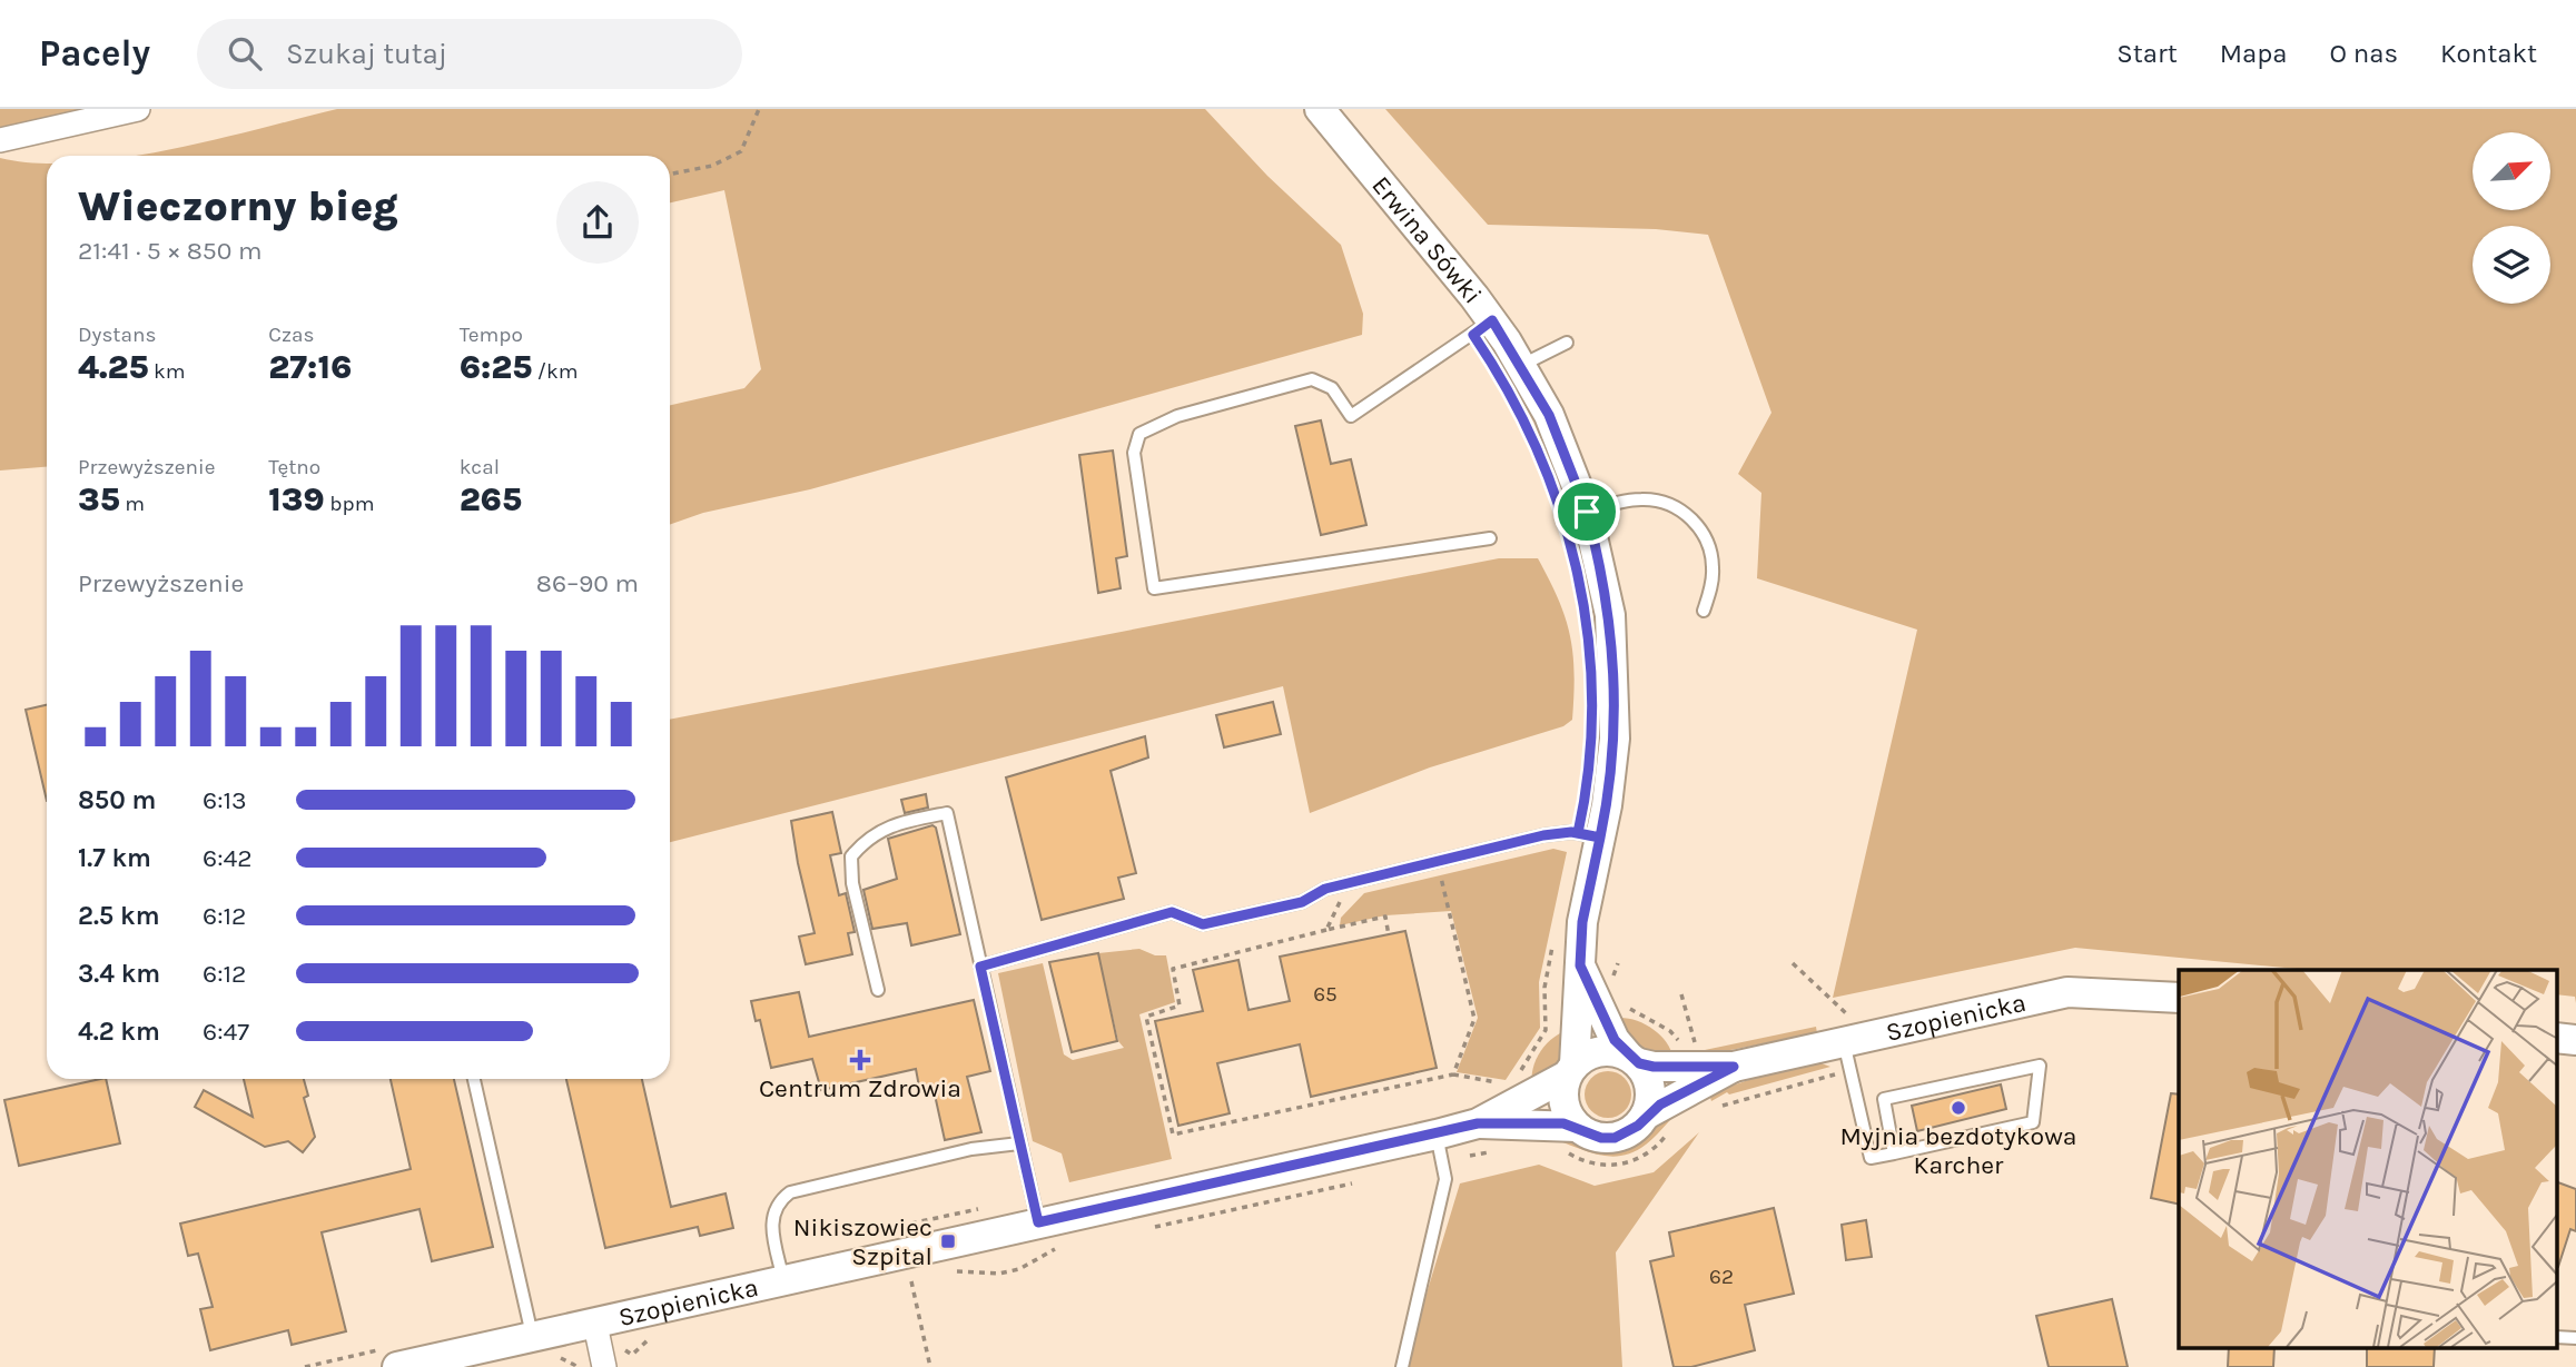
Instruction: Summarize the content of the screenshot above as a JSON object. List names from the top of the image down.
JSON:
{
  "streets": {
    "street": ["Erwina Sówki", "Szopienicka"]
  },
  "crossings": [
    ["Erwina Sówki", "Szopienicka"]
  ],
  "places": {
    "health": ["Centrum Zdrowia"],
    "other": ["Myjnia bezdotykowa Karcher"],
    "transit": ["Nikiszowiec Szpital"]
  },
  "house_numbers": ["65", "62"],
  "north": "top right",
  "page": {
    "header": "Pacely",
    "search": "Szukaj tutaj",
    "nav": [
      "Start",
      "Mapa",
      "O nas",
      "Kontakt"
    ],
    "heading": ["Wieczorny bieg", "21:41 · 5 × 850 m"],
    "stats": [
      ["Dystans", "4.25 km"],
      ["Czas", "27:16"],
      ["Tempo", "6:25 /km"],
      ["Przewyższenie", "35 m"],
      ["Tętno", "139 bpm"],
      ["kcal", "265"]
    ],
    "chart": ["Przewyższenie", "86–90 m"],
    "list": [
      {
        "name": "850 m",
        "note": "6:13"
      },
      {
        "name": "1.7 km",
        "note": "6:42"
      },
      {
        "name": "2.5 km",
        "note": "6:12"
      },
      {
        "name": "3.4 km",
        "note": "6:12"
      },
      {
        "name": "4.2 km",
        "note": "6:47"
      }
    ]
  }
}
